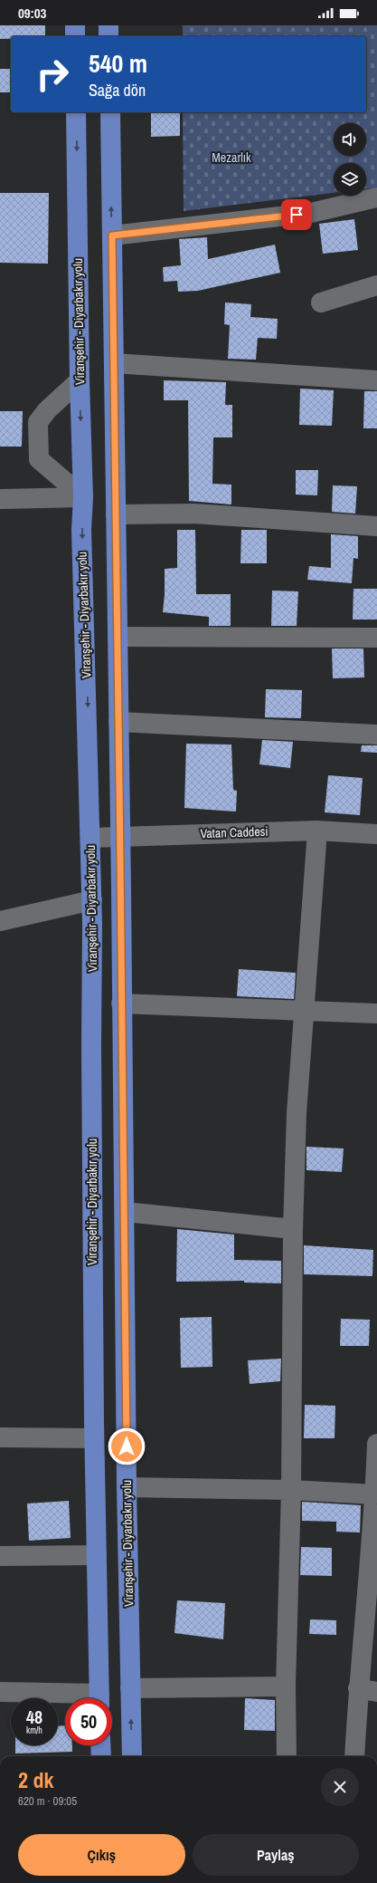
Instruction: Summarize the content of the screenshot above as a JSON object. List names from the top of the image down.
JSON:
{
  "streets": {
    "main road": ["Viranşehir - Diyarbakır yolu"],
    "street": ["Vatan Caddesi"]
  },
  "crossings": [
    ["Viranşehir - Diyarbakır yolu", "Vatan Caddesi"]
  ],
  "parks": ["Mezarlık"],
  "page": {
    "status": "09:03",
    "turn": ["540 m", "Sağa dön"],
    "speed": "48 km/h",
    "limit": "50",
    "heading": ["2 dk", "620 m · 09:05"],
    "buttons": ["Çıkış", "Paylaş"]
  }
}
